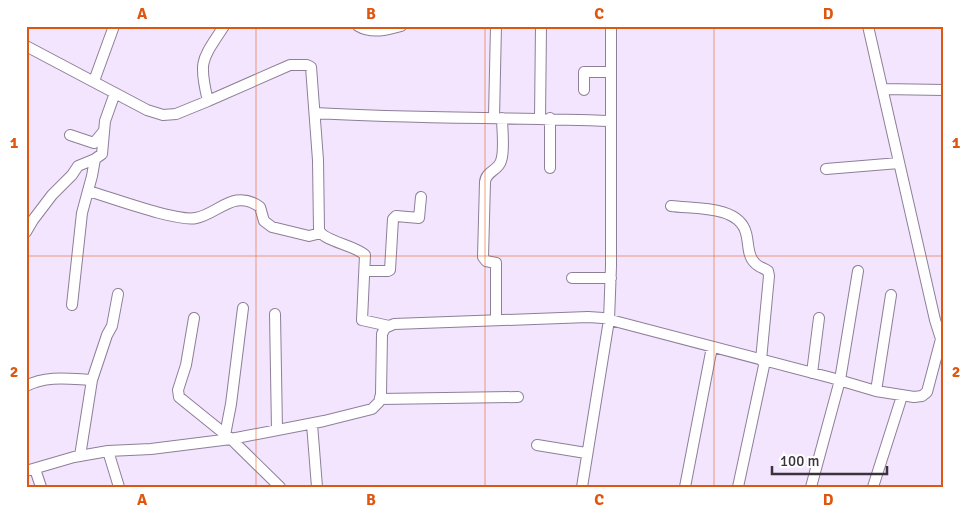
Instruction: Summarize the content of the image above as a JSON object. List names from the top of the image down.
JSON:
{
  "scale_bar": "100 m",
  "grid": {
    "columns": [
      "A",
      "B",
      "C",
      "D"
    ],
    "rows": ["1", "2"]
  }
}
